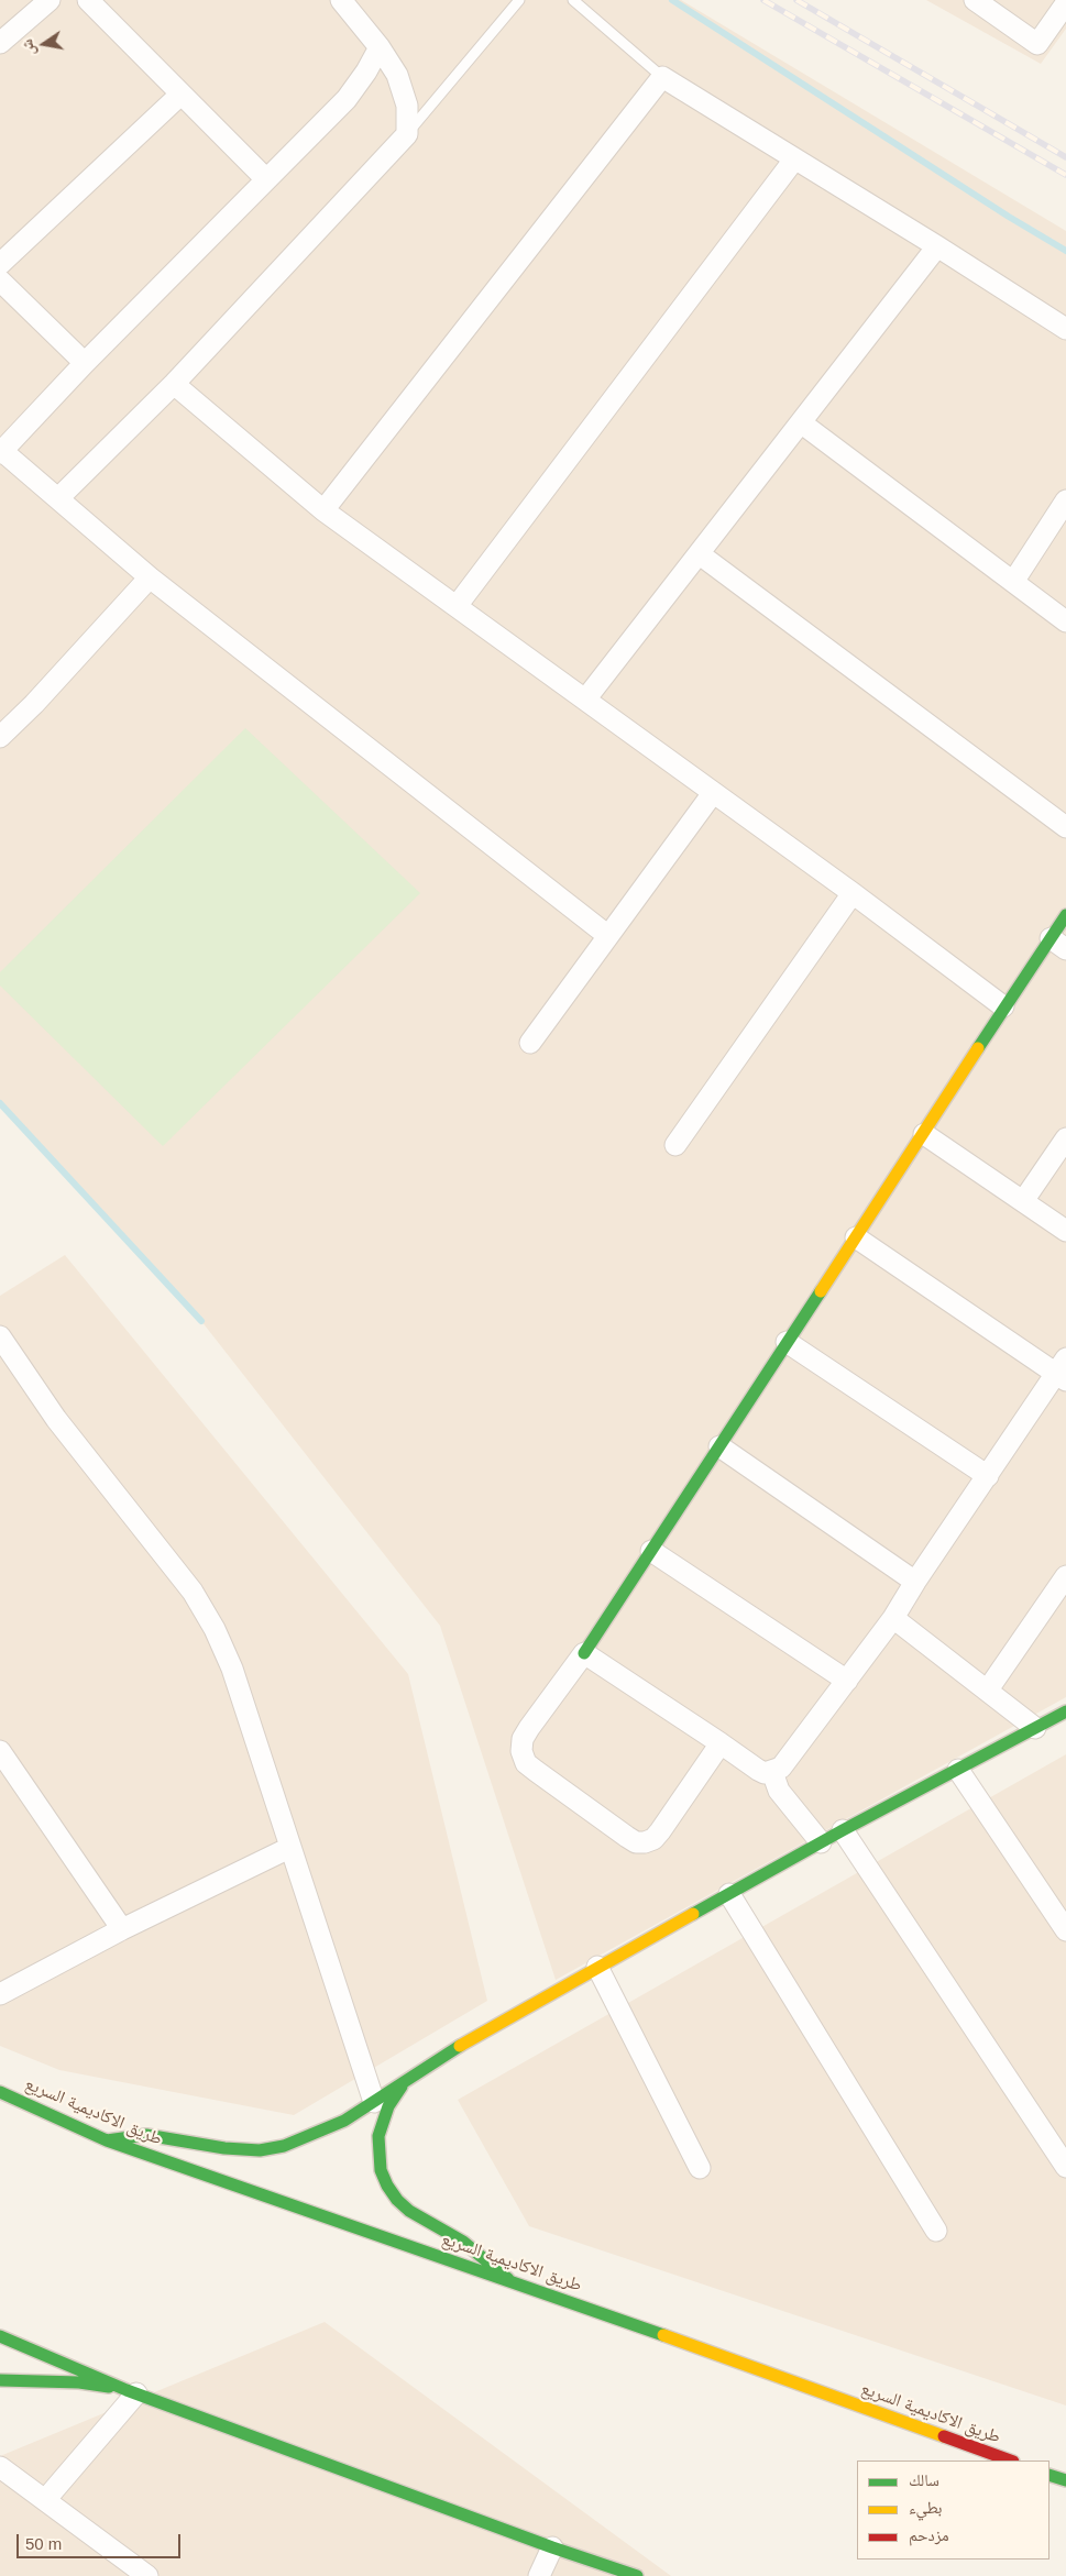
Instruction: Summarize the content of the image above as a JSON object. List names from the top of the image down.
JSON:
{
  "streets": {
    "main road": ["طريق الاكاديمية السريع"]
  },
  "legend": ["سالك", "بطيء", "مزدحم"],
  "scale_bar": "50 m",
  "north": "left"
}
